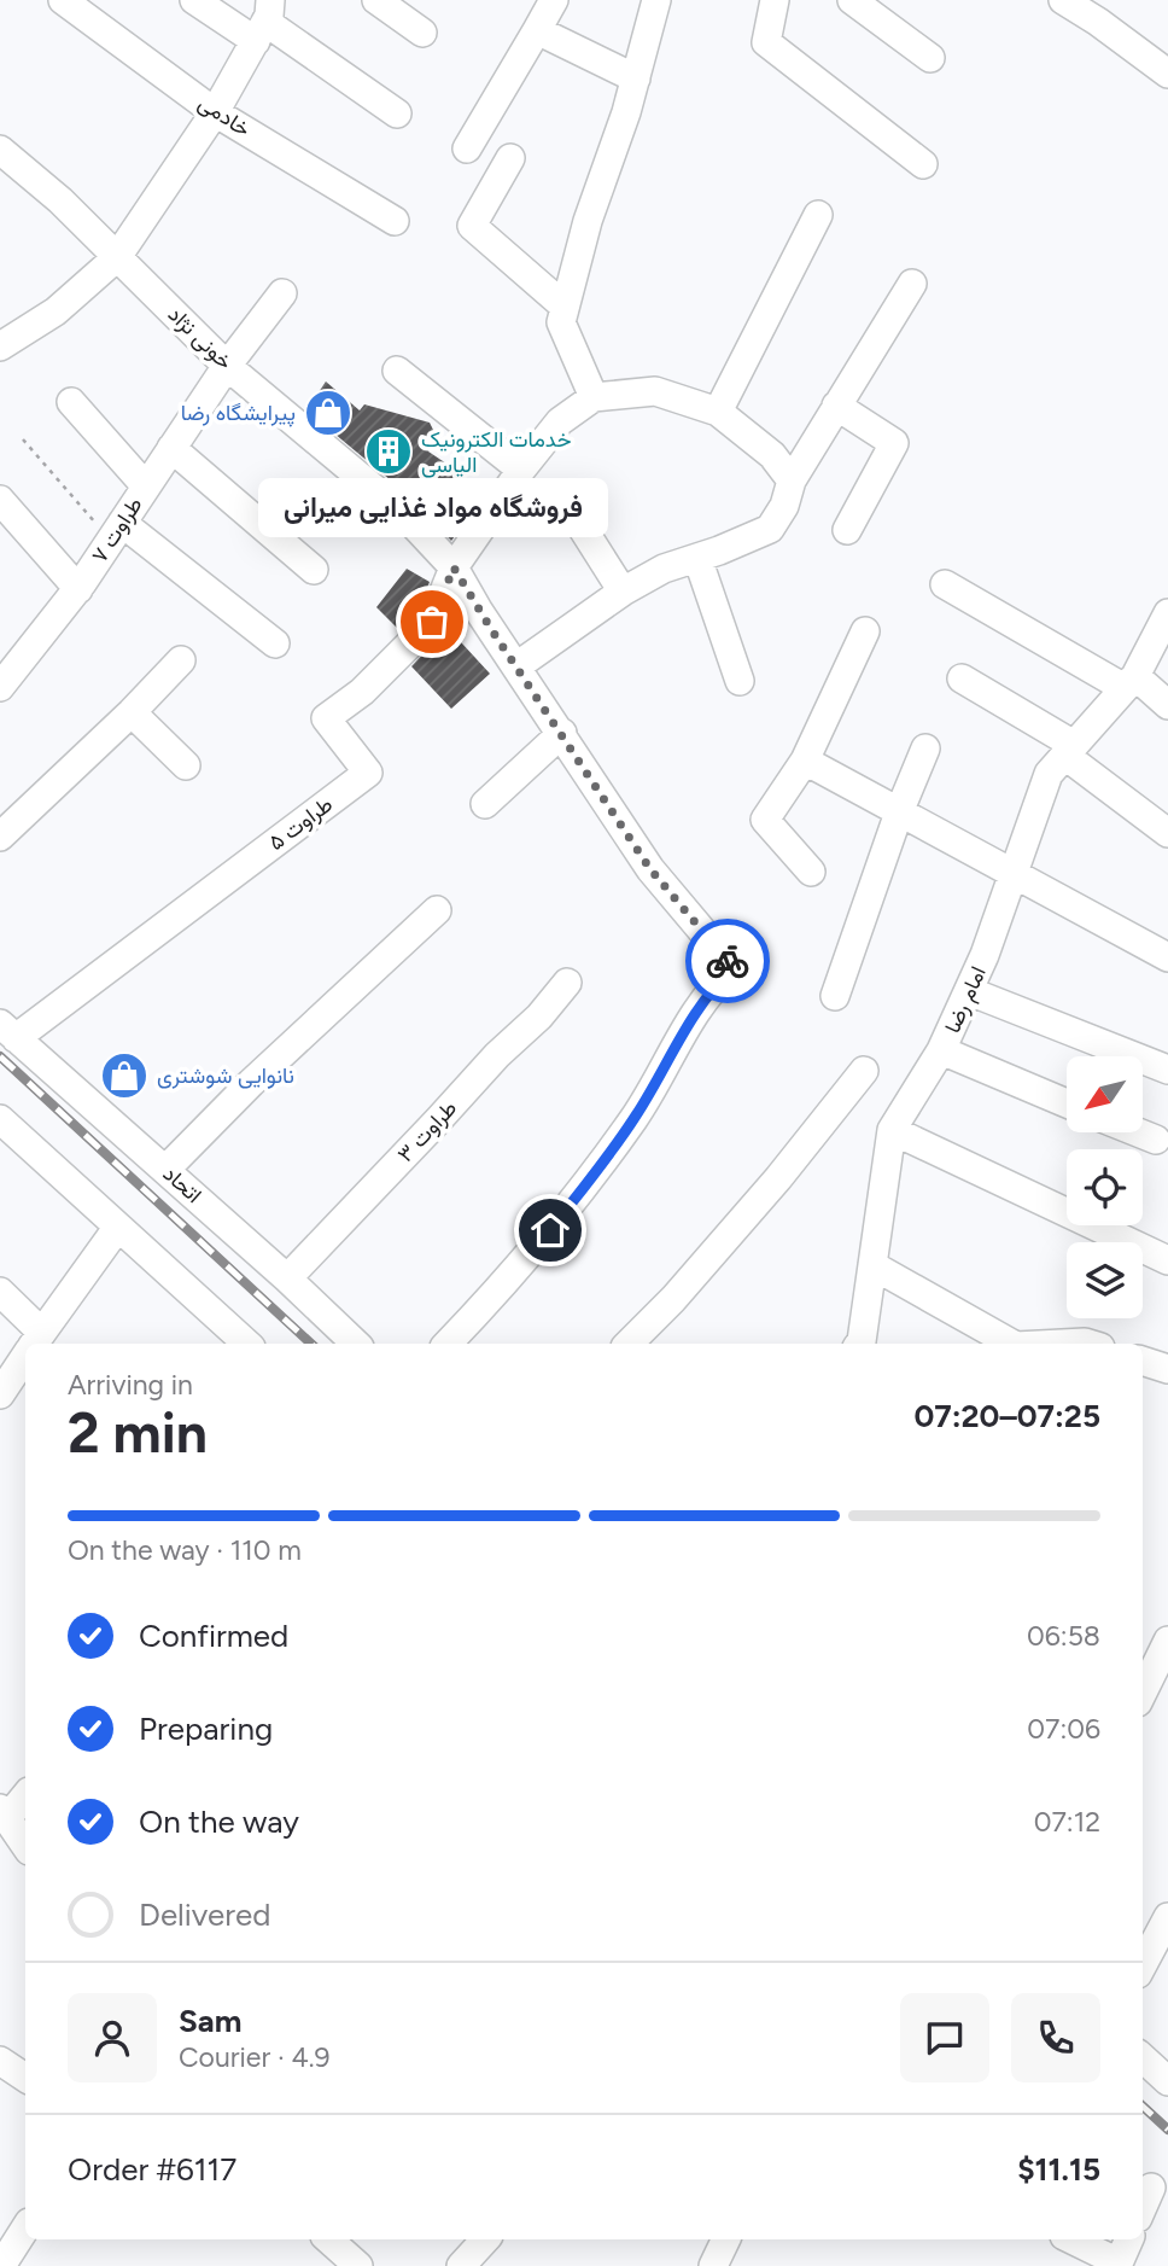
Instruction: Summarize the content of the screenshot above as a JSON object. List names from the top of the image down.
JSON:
{
  "streets": {
    "street": [
      "خادمی",
      "خونی نژاد",
      "طراوت ۷",
      "طراوت ۵",
      "امام رضا",
      "طراوت ۳",
      "اتحاد"
    ]
  },
  "crossings": [
    ["خونی نژاد", "طراوت ۷"],
    ["خونی نژاد", "طراوت ۵"],
    ["طراوت ۵", "اتحاد"],
    ["طراوت ۳", "اتحاد"]
  ],
  "places": {
    "shop": ["پیرایشگاه رضا", "نانوایی شوشتری"],
    "building": ["خدمات الکترونیک الیاسی"],
    "other": ["فروشگاه مواد غذایی میرانی"]
  },
  "north": "bottom left",
  "page": {
    "bubble": "فروشگاه مواد غذایی میرانی",
    "heading": ["2 min", "Arriving in", "07:20–07:25"],
    "panel": [
      "Sam",
      "Courier · 4.9",
      "Order #6117",
      "$11.15"
    ],
    "bar": "On the way · 110 m",
    "list": [
      ["Confirmed", "06:58"],
      ["Preparing", "07:06"],
      ["On the way", "07:12"],
      "Delivered"
    ]
  }
}
